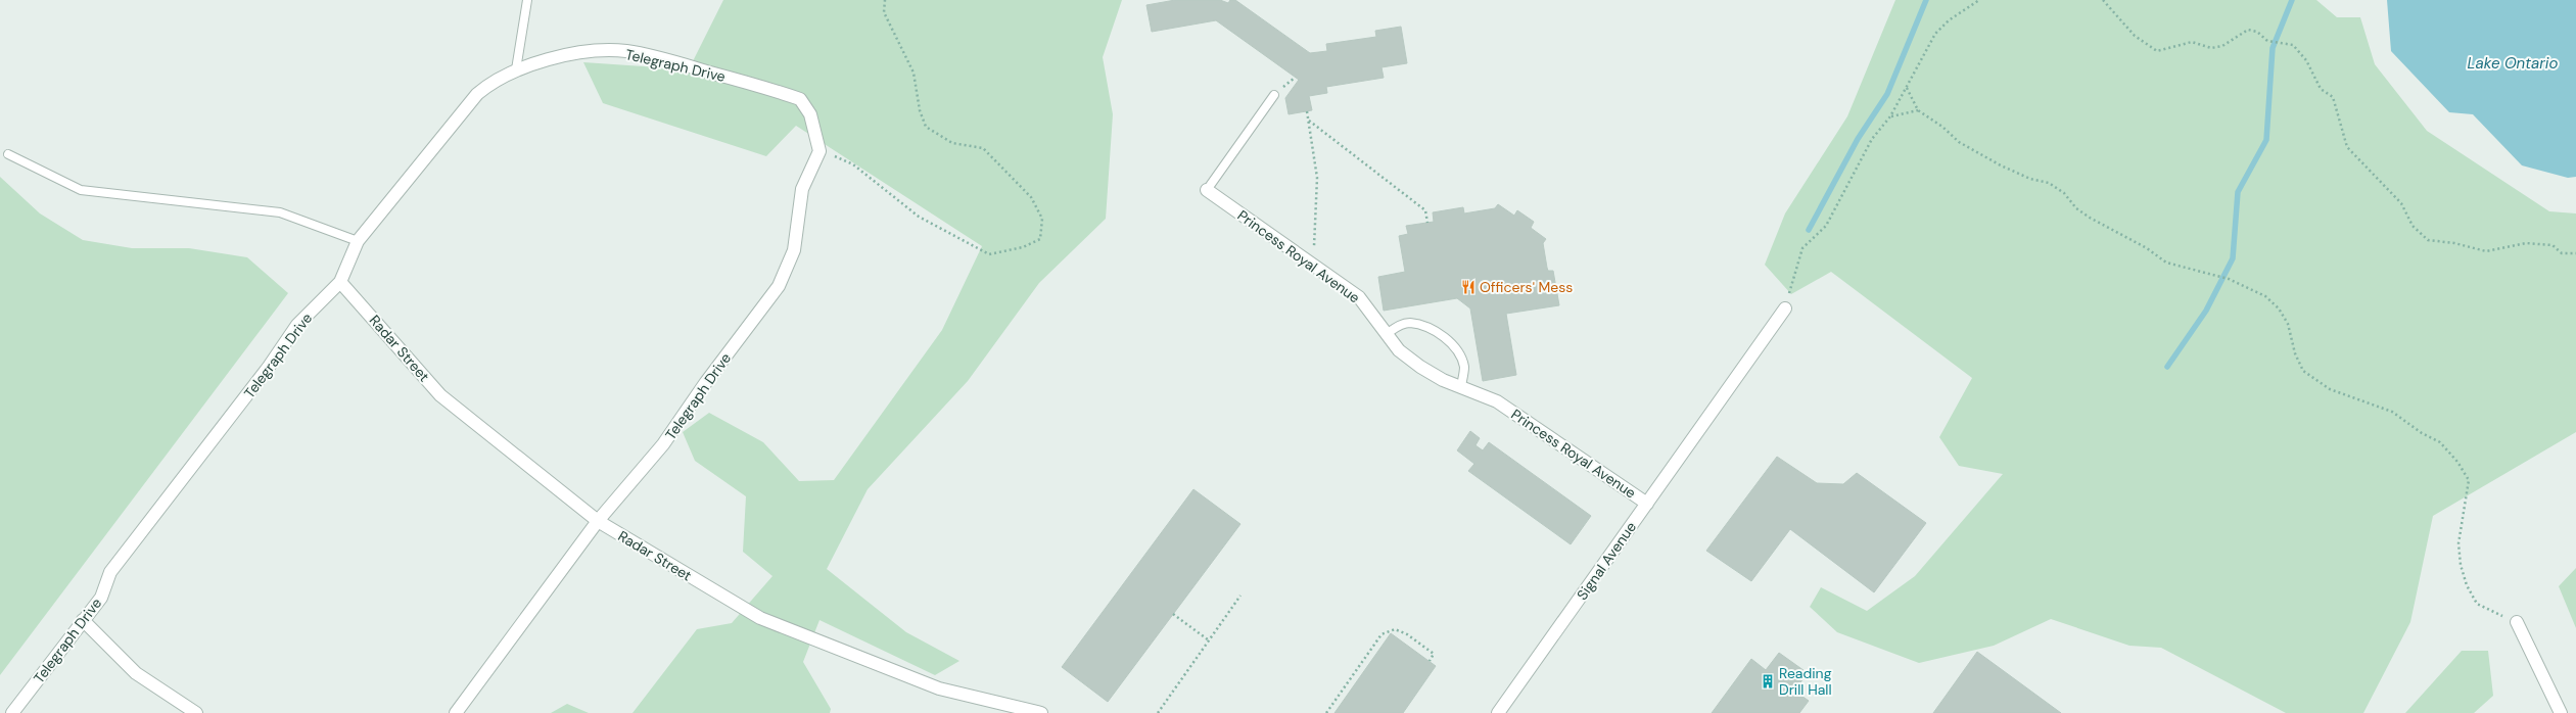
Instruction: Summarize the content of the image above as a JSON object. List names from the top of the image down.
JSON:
{
  "streets": {
    "street": [
      "Telegraph Drive",
      "Princess Royal Avenue",
      "Radar Street",
      "Signal Avenue"
    ]
  },
  "crossings": [
    ["Telegraph Drive", "Radar Street"],
    ["Princess Royal Avenue", "Signal Avenue"]
  ],
  "water": ["Lake Ontario"],
  "places": {
    "restaurant": ["Officers' Mess"],
    "building": ["Reading Drill Hall"]
  }
}
